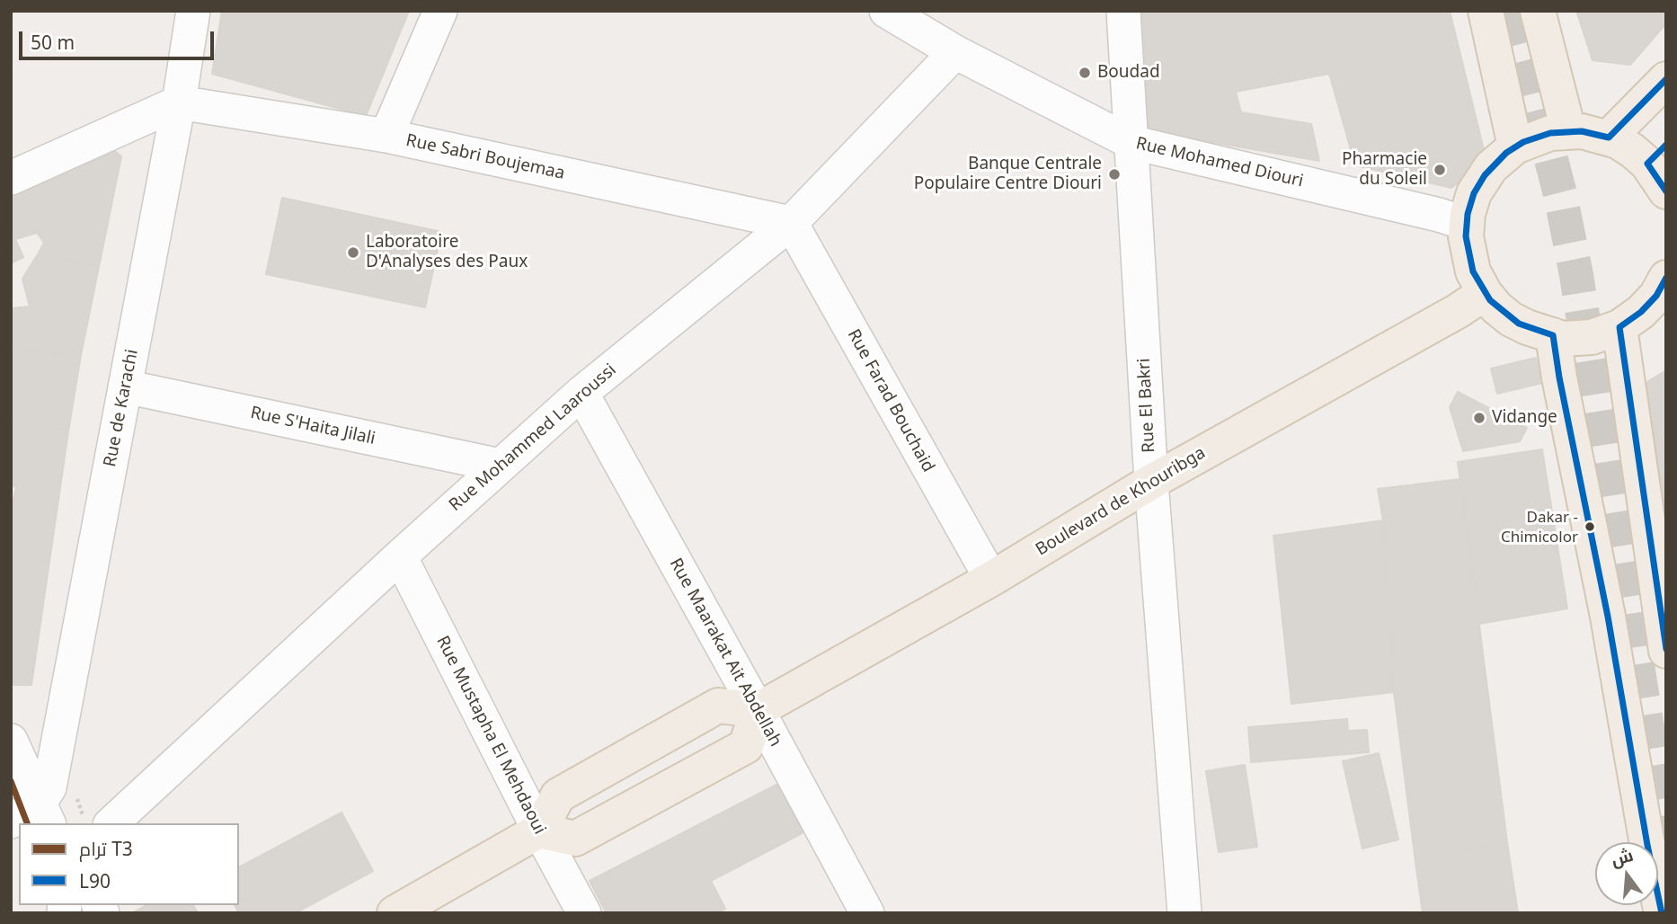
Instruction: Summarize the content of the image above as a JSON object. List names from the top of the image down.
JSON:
{
  "streets": {
    "main road": ["Boulevard de Khouribga"],
    "street": [
      "Rue Sabri Boujemaa",
      "Rue Mohamed Diouri",
      "Rue Farad Bouchaid",
      "Rue El Bakri",
      "Rue de Karachi",
      "Rue S'Haita Jilali",
      "Rue Mohammed Laaroussi",
      "Rue Maarakat Ait Abdellah",
      "Rue Mustapha El Mehdaoui"
    ]
  },
  "crossings": [
    ["Rue Sabri Boujemaa", "Rue Farad Bouchaid"],
    ["Rue Sabri Boujemaa", "Rue de Karachi"],
    ["Rue Sabri Boujemaa", "Rue Mohammed Laaroussi"],
    ["Rue Mohamed Diouri", "Rue El Bakri"],
    ["Rue Mohamed Diouri", "Rue Mohammed Laaroussi"],
    ["Rue Farad Bouchaid", "Rue Mohammed Laaroussi"],
    ["Rue Farad Bouchaid", "Boulevard de Khouribga"],
    ["Rue El Bakri", "Boulevard de Khouribga"],
    ["Rue de Karachi", "Rue S'Haita Jilali"],
    ["Rue S'Haita Jilali", "Rue Mohammed Laaroussi"],
    ["Rue Mohammed Laaroussi", "Rue Maarakat Ait Abdellah"],
    ["Rue Mohammed Laaroussi", "Rue Mustapha El Mehdaoui"],
    ["Boulevard de Khouribga", "Rue Maarakat Ait Abdellah"]
  ],
  "places": [
    "Boudad",
    "Pharmacie du Soleil",
    "Banque Centrale Populaire Centre Diouri",
    "Laboratoire D'Analyses des Paux",
    "Vidange",
    "Dakar - Chimicolor"
  ],
  "lines": ["transit line L90", "tram line T3"],
  "legend": ["ترام T3", "L90"],
  "scale_bar": "50 m",
  "north": "top"
}
